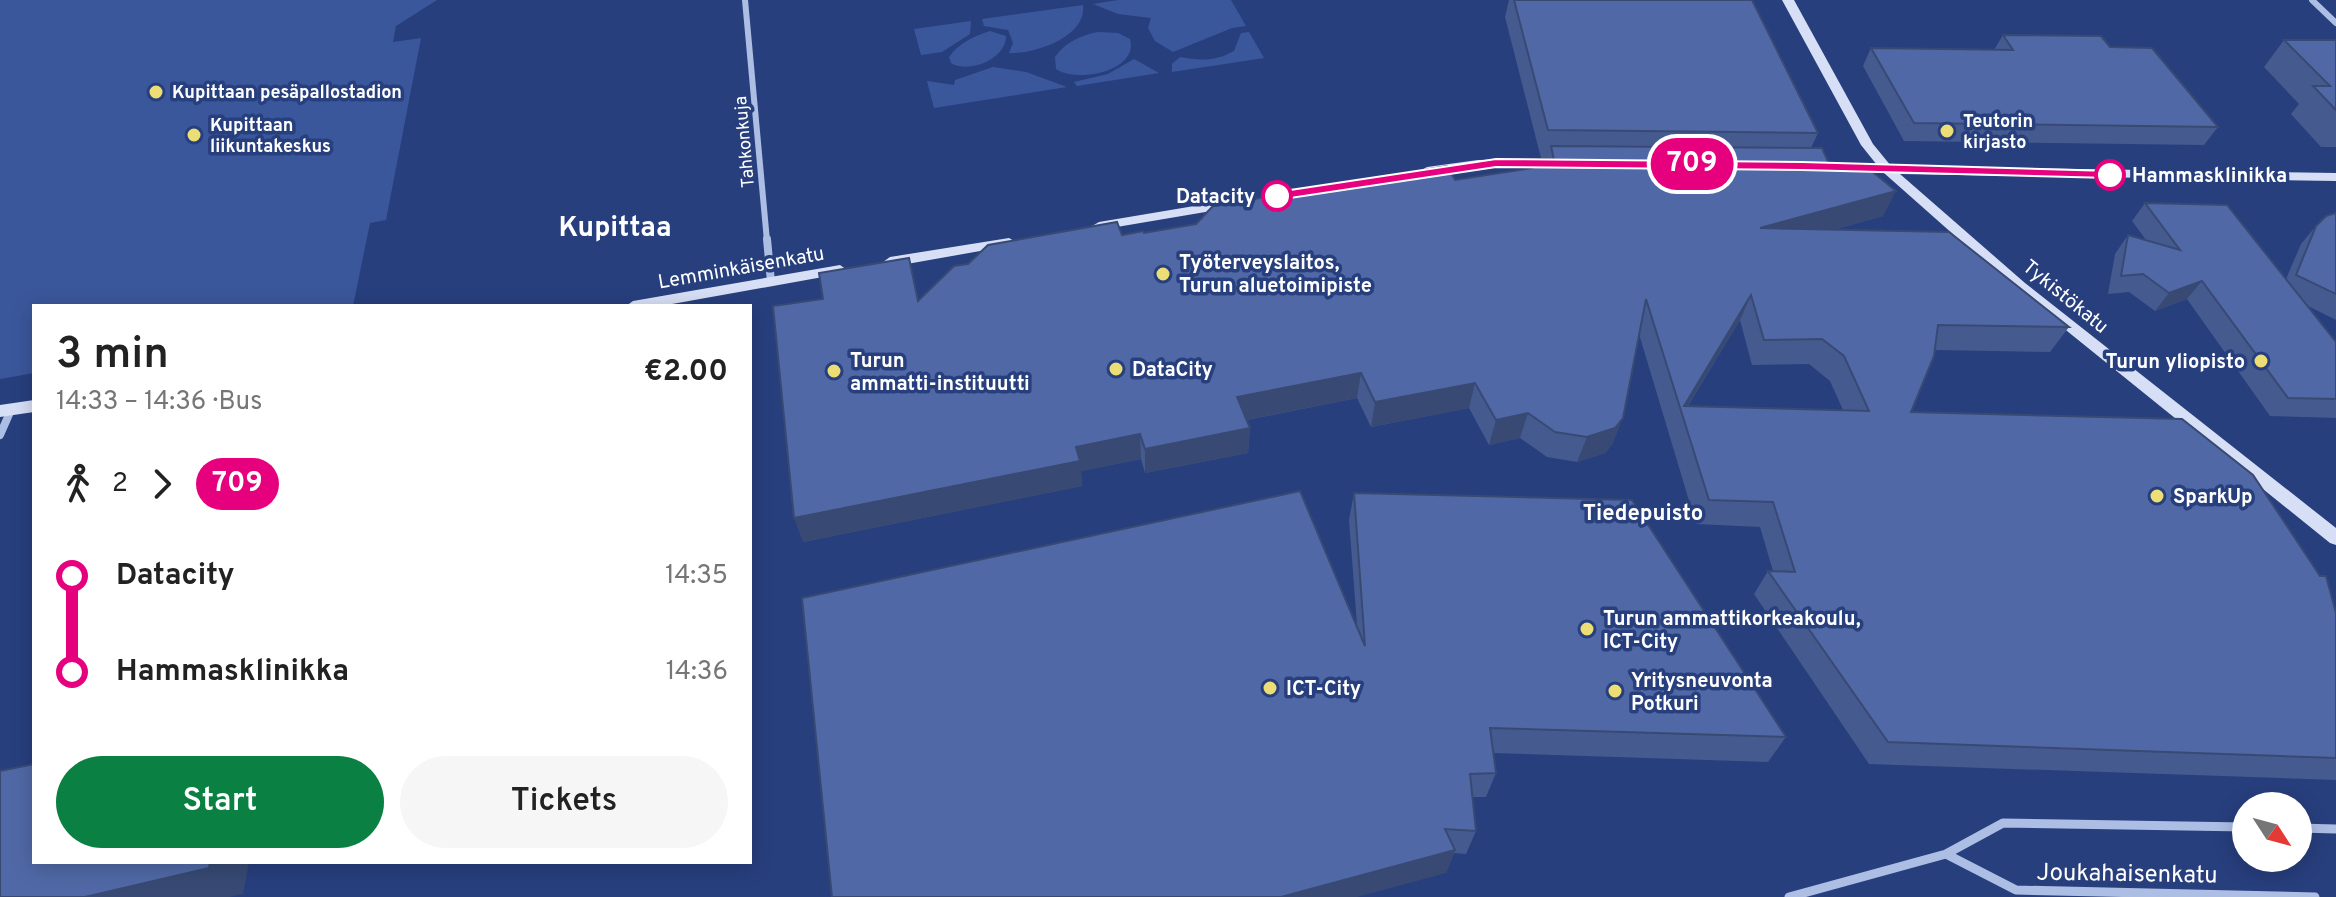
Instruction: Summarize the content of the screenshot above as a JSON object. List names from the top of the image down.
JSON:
{
  "streets": {
    "street": [
      "Tahkonkuja",
      "Lemminkäisenkatu",
      "Tykistökatu",
      "Joukahaisenkatu"
    ]
  },
  "crossings": [
    ["Tahkonkuja", "Lemminkäisenkatu"]
  ],
  "districts": ["Kupittaa", "Tiedepuisto"],
  "places": [
    "Kupittaan pesäpallostadion",
    "Teutorin kirjasto",
    "Kupittaan liikuntakeskus",
    "Hammasklinikka",
    "Datacity",
    "Työterveyslaitos, Turun aluetoimipiste",
    "Turun yliopisto",
    "DataCity",
    "Turun ammatti-instituutti",
    "SparkUp",
    "Turun ammattikorkeakoulu, ICT-City",
    "ICT-City",
    "Yritysneuvonta Potkuri"
  ],
  "lines": ["bus line 709"],
  "north": "bottom right",
  "page": {
    "on_map": "709",
    "heading": ["3 min", "14:33 – 14:36 · Bus", "€2.00"],
    "legs": ["2", "709"],
    "list": [
      {
        "name": "Datacity",
        "value": "14:35"
      },
      {
        "name": "Hammasklinikka",
        "value": "14:36"
      }
    ],
    "buttons": ["Start", "Tickets"]
  }
}
